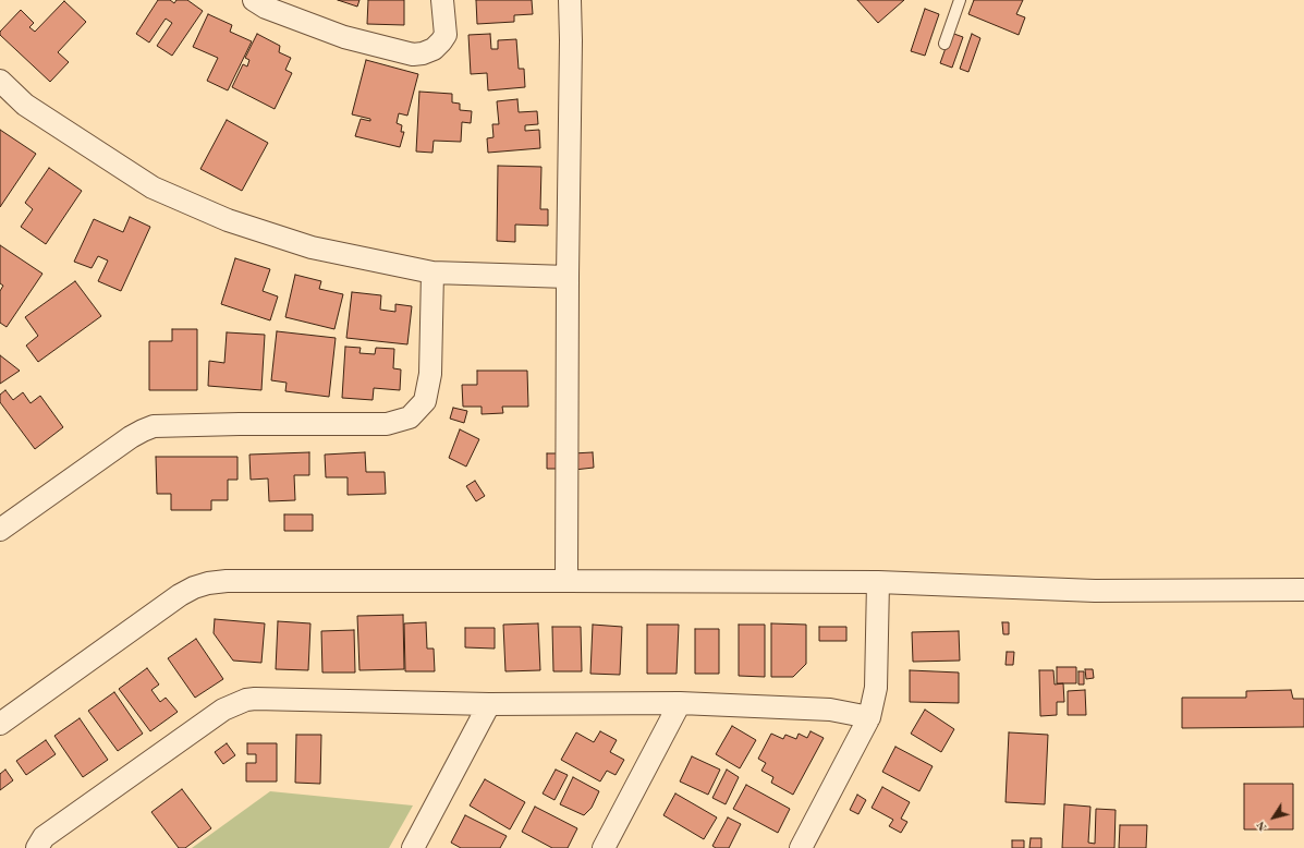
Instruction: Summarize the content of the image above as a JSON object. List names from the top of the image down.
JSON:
{
  "north": "bottom left"
}
